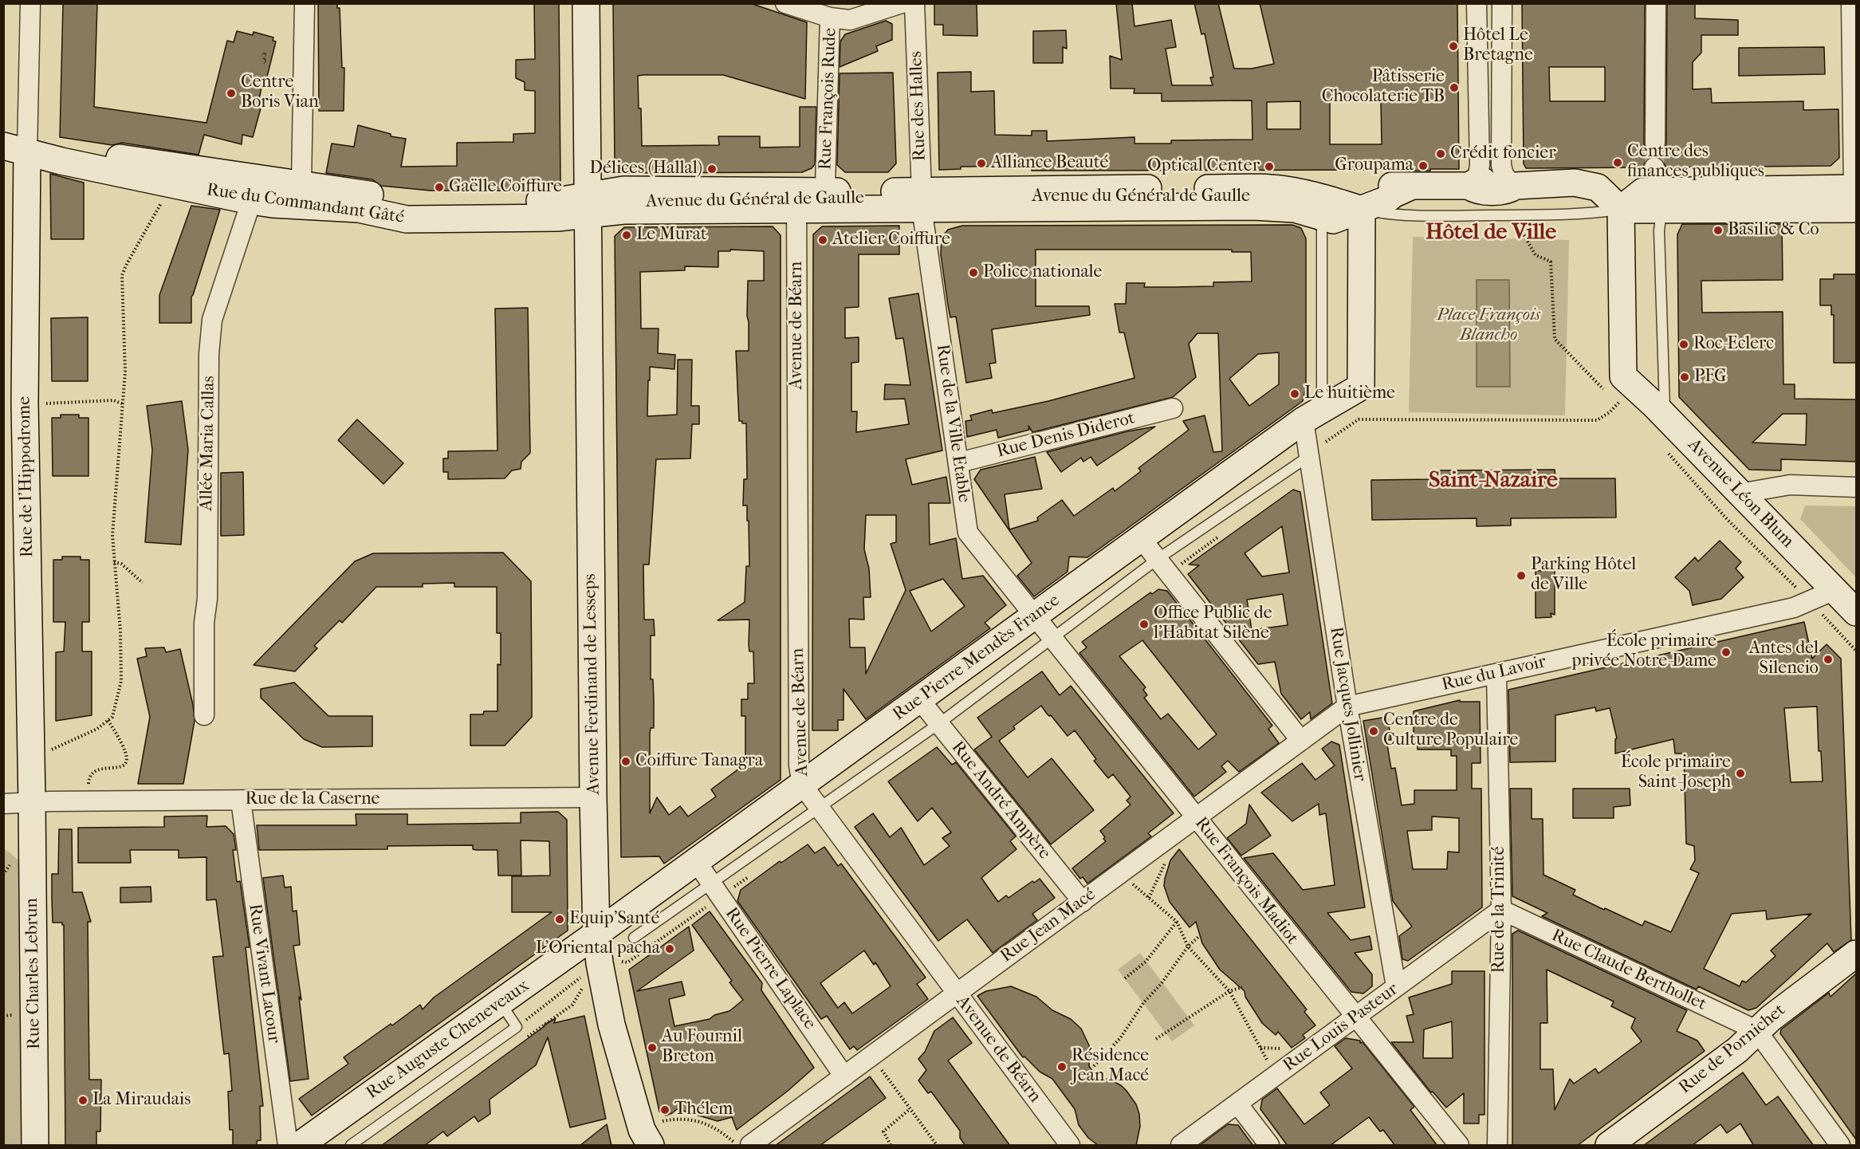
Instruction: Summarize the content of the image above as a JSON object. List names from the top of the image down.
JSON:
{
  "streets": {
    "street": [
      "Rue François Rude",
      "Rue des Halles",
      "Avenue du Général de Gaulle",
      "Rue du Commandant Gâté",
      "Avenue de Béarn",
      "Rue de la Ville Etable",
      "Rue Denis Diderot",
      "Allée Maria Callas",
      "Rue de l'Hippodrome",
      "Avenue Léon Blum",
      "Rue Pierre Mendès France",
      "Rue du Lavoir",
      "Avenue Ferdinand de Lesseps",
      "Rue Jacques Jollinier",
      "Rue de la Caserne",
      "Rue André Ampère",
      "Rue François Madiot",
      "Rue de la Trinité",
      "Rue Jean Macé",
      "Rue Pierre Laplace",
      "Rue Claude Berthollet",
      "Rue Charles Lebrun",
      "Rue Vivant Lacour",
      "Rue Louis Pasteur",
      "Rue Auguste Cheneveaux",
      "Rue de Pornichet"
    ]
  },
  "crossings": [
    ["Rue François Rude", "Avenue du Général de Gaulle"],
    ["Rue des Halles", "Avenue du Général de Gaulle"],
    ["Rue des Halles", "Rue de la Ville Etable"],
    ["Avenue du Général de Gaulle", "Rue du Commandant Gâté"],
    ["Avenue du Général de Gaulle", "Avenue de Béarn"],
    ["Avenue du Général de Gaulle", "Rue de la Ville Etable"],
    ["Avenue du Général de Gaulle", "Rue Pierre Mendès France"],
    ["Avenue du Général de Gaulle", "Avenue Ferdinand de Lesseps"],
    ["Rue du Commandant Gâté", "Allée Maria Callas"],
    ["Rue du Commandant Gâté", "Rue de l'Hippodrome"],
    ["Rue du Commandant Gâté", "Avenue Ferdinand de Lesseps"],
    ["Avenue de Béarn", "Rue Pierre Mendès France"],
    ["Avenue de Béarn", "Rue Jean Macé"],
    ["Rue de la Ville Etable", "Rue Denis Diderot"],
    ["Rue de la Ville Etable", "Rue Pierre Mendès France"],
    ["Rue de la Ville Etable", "Rue François Madiot"],
    ["Rue de l'Hippodrome", "Rue de la Caserne"],
    ["Rue de l'Hippodrome", "Rue Charles Lebrun"],
    ["Avenue Léon Blum", "Rue du Lavoir"],
    ["Rue Pierre Mendès France", "Avenue Ferdinand de Lesseps"],
    ["Rue Pierre Mendès France", "Rue Jacques Jollinier"],
    ["Rue Pierre Mendès France", "Rue André Ampère"],
    ["Rue Pierre Mendès France", "Rue François Madiot"],
    ["Rue Pierre Mendès France", "Rue Pierre Laplace"],
    ["Rue Pierre Mendès France", "Rue Auguste Cheneveaux"],
    ["Rue du Lavoir", "Rue Jacques Jollinier"],
    ["Rue du Lavoir", "Rue de la Trinité"],
    ["Rue du Lavoir", "Rue Jean Macé"],
    ["Avenue Ferdinand de Lesseps", "Rue de la Caserne"],
    ["Avenue Ferdinand de Lesseps", "Rue Auguste Cheneveaux"],
    ["Rue Jacques Jollinier", "Rue Jean Macé"],
    ["Rue Jacques Jollinier", "Rue Louis Pasteur"],
    ["Rue de la Caserne", "Rue Charles Lebrun"],
    ["Rue de la Caserne", "Rue Vivant Lacour"],
    ["Rue André Ampère", "Rue Jean Macé"],
    ["Rue François Madiot", "Rue Jean Macé"],
    ["Rue François Madiot", "Rue Louis Pasteur"],
    ["Rue de la Trinité", "Rue Claude Berthollet"],
    ["Rue de la Trinité", "Rue Louis Pasteur"],
    ["Rue Jean Macé", "Rue Pierre Laplace"],
    ["Rue Claude Berthollet", "Rue Louis Pasteur"],
    ["Rue Claude Berthollet", "Rue de Pornichet"]
  ],
  "districts": ["Hôtel de Ville", "Saint-Nazaire"],
  "parks": ["Place François Blancho"],
  "places": [
    "Hôtel Le Bretagne",
    "Pâtisserie Chocolaterie TB",
    "Centre Boris Vian",
    "Crédit foncier",
    "Centre des finances publiques",
    "Alliance Beauté",
    "Groupama",
    "Optical Center",
    "Délices (Hallal)",
    "Gaëlle Coiffure",
    "Basilic & Co",
    "Le Murat",
    "Atelier Coiffure",
    "Police nationale",
    "Roc-Eclerc",
    "PFG",
    "Le huitième",
    "Parking Hôtel de Ville",
    "Office Public de l'Habitat Silène",
    "École primaire privée Notre-Dame",
    "Antes del Silencio",
    "Centre de Culture Populaire",
    "Coiffure Tanagra",
    "École primaire Saint-Joseph",
    "Equip'Santé",
    "L'Oriental pacha",
    "Au Fournil Breton",
    "Résidence Jean Macé",
    "La Miraudais",
    "Thélem"
  ],
  "house_numbers": ["3"]
}
